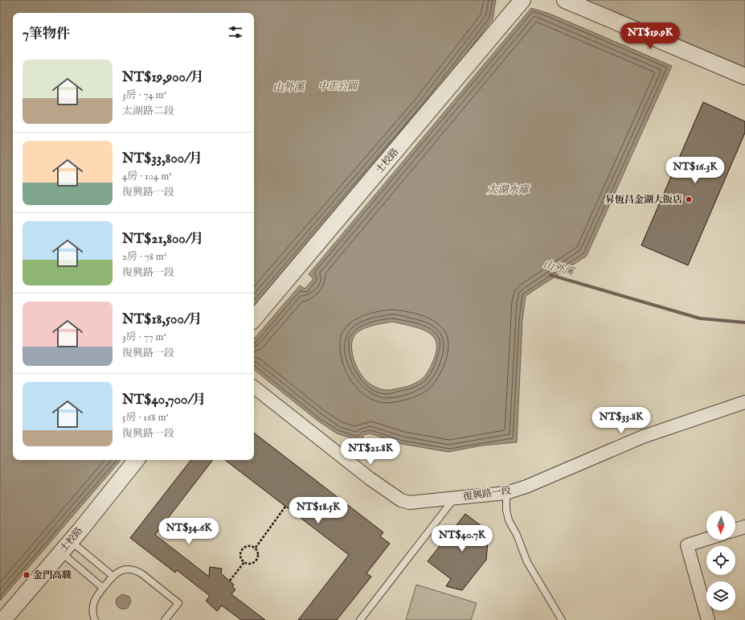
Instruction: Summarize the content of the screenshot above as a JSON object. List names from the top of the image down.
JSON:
{
  "streets": {
    "street": ["士校路", "復興路一段"]
  },
  "water": ["山外溪", "太湖水庫"],
  "parks": ["中正公園"],
  "places": {
    "other": ["昇恆昌金湖大飯店"],
    "transit": ["金門高職"]
  },
  "north": "bottom",
  "page": {
    "heading": "7筆物件",
    "price": [
      "NT$19.9K",
      "NT$16.3K",
      "NT$33.8K",
      "NT$21.8K",
      "NT$18.5K",
      "NT$34.6K",
      "NT$40.7K"
    ],
    "list": [
      {
        "name": "NT$19,900/月",
        "note": "3房 · 74 m² · 太湖路二段"
      },
      {
        "name": "NT$33,800/月",
        "note": "4房 · 104 m² · 復興路一段"
      },
      {
        "name": "NT$21,800/月",
        "note": "2房 · 78 m² · 復興路一段"
      },
      {
        "name": "NT$18,500/月",
        "note": "3房 · 77 m² · 復興路一段"
      },
      {
        "name": "NT$40,700/月",
        "note": "5房 · 168 m² · 復興路一段"
      }
    ]
  }
}
